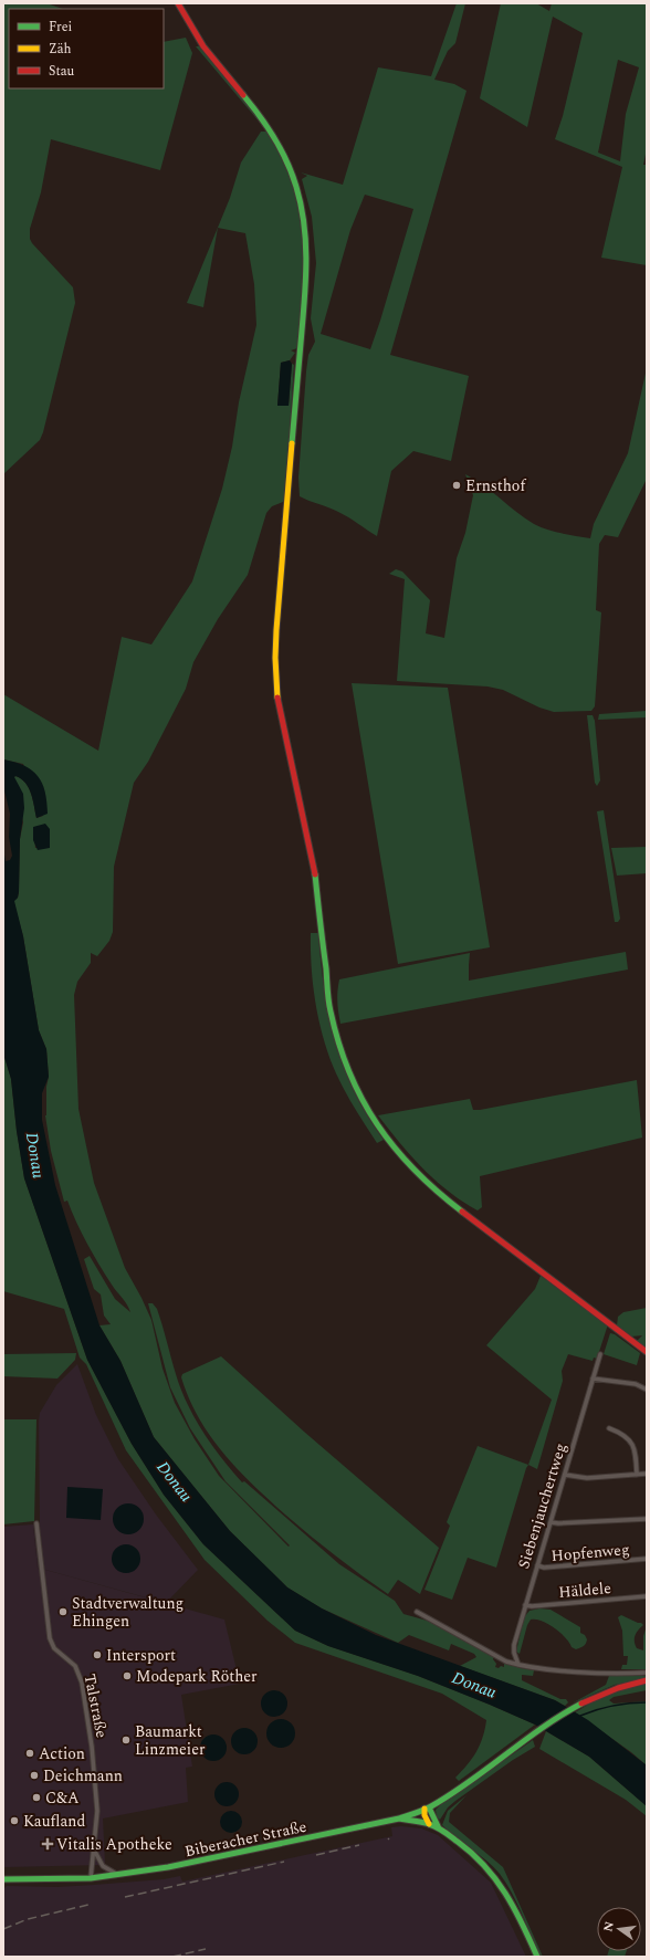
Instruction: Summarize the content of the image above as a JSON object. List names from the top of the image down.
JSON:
{
  "streets": {
    "street": [
      "Siebenjauchertweg",
      "Hopfenweg",
      "Häldele",
      "Talstraße",
      "Biberacher Straße"
    ]
  },
  "crossings": [
    ["Siebenjauchertweg", "Hopfenweg"],
    ["Siebenjauchertweg", "Häldele"],
    ["Talstraße", "Biberacher Straße"]
  ],
  "water": ["Donau"],
  "places": {
    "other": [
      "Ernsthof",
      "Stadtverwaltung Ehingen",
      "Intersport",
      "Modepark Röther",
      "Baumarkt Linzmeier",
      "Action",
      "Deichmann",
      "C&A",
      "Kaufland"
    ],
    "health": ["Vitalis Apotheke"]
  },
  "legend": ["Frei", "Zäh", "Stau"],
  "north": "left"
}
